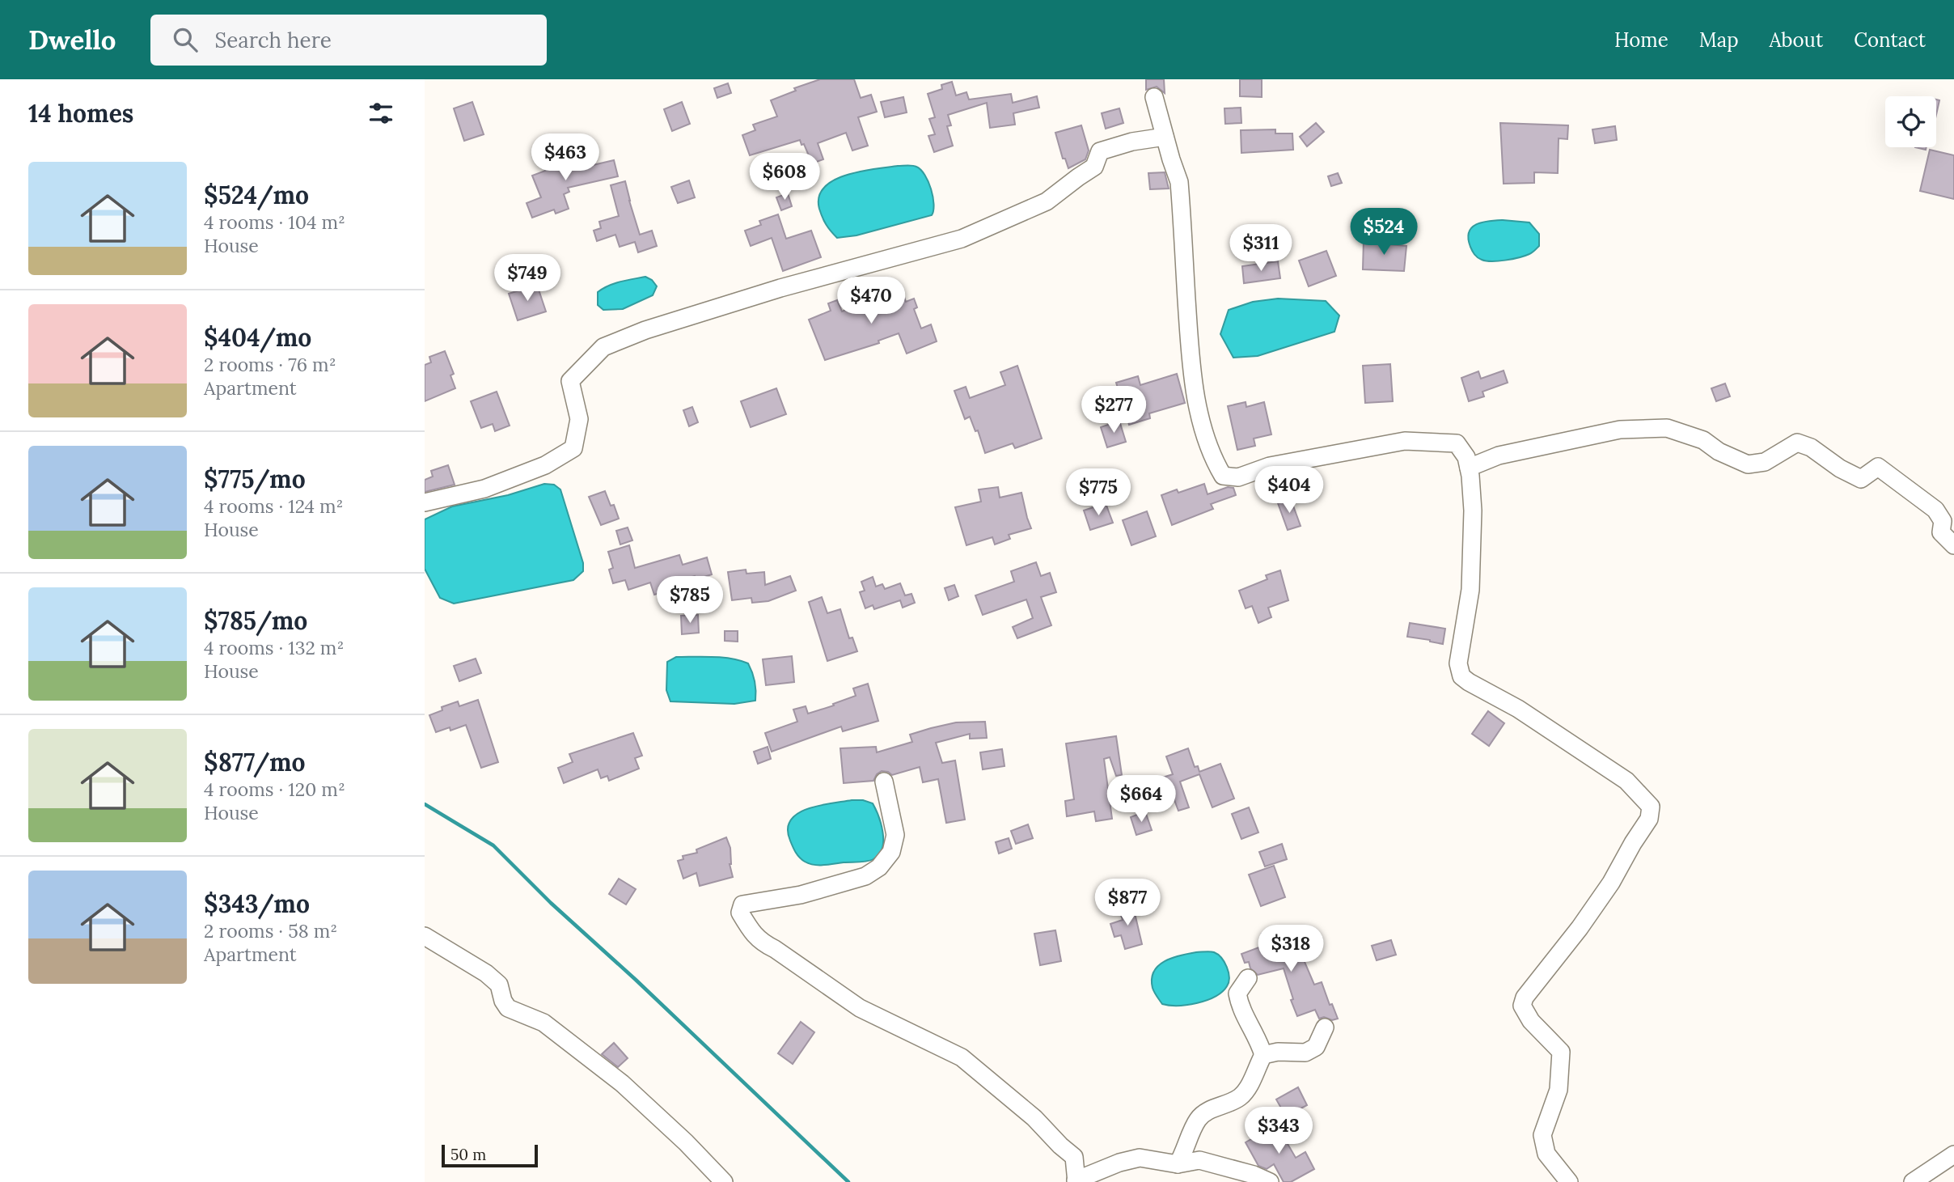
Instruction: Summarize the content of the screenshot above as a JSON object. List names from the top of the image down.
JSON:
{
  "scale_bar": "50 m",
  "page": {
    "header": "Dwello",
    "search": "Search here",
    "nav": [
      "Home",
      "Map",
      "About",
      "Contact"
    ],
    "heading": "14 homes",
    "price": [
      "$463",
      "$608",
      "$524",
      "$311",
      "$749",
      "$470",
      "$277",
      "$404",
      "$775",
      "$785",
      "$664",
      "$877",
      "$318",
      "$343"
    ],
    "list": [
      {
        "name": "$524/mo",
        "note": "4 rooms · 104 m² · House"
      },
      {
        "name": "$404/mo",
        "note": "2 rooms · 76 m² · Apartment"
      },
      {
        "name": "$775/mo",
        "note": "4 rooms · 124 m² · House"
      },
      {
        "name": "$785/mo",
        "note": "4 rooms · 132 m² · House"
      },
      {
        "name": "$877/mo",
        "note": "4 rooms · 120 m² · House"
      },
      {
        "name": "$343/mo",
        "note": "2 rooms · 58 m² · Apartment"
      }
    ],
    "scale": "50 m"
  }
}
